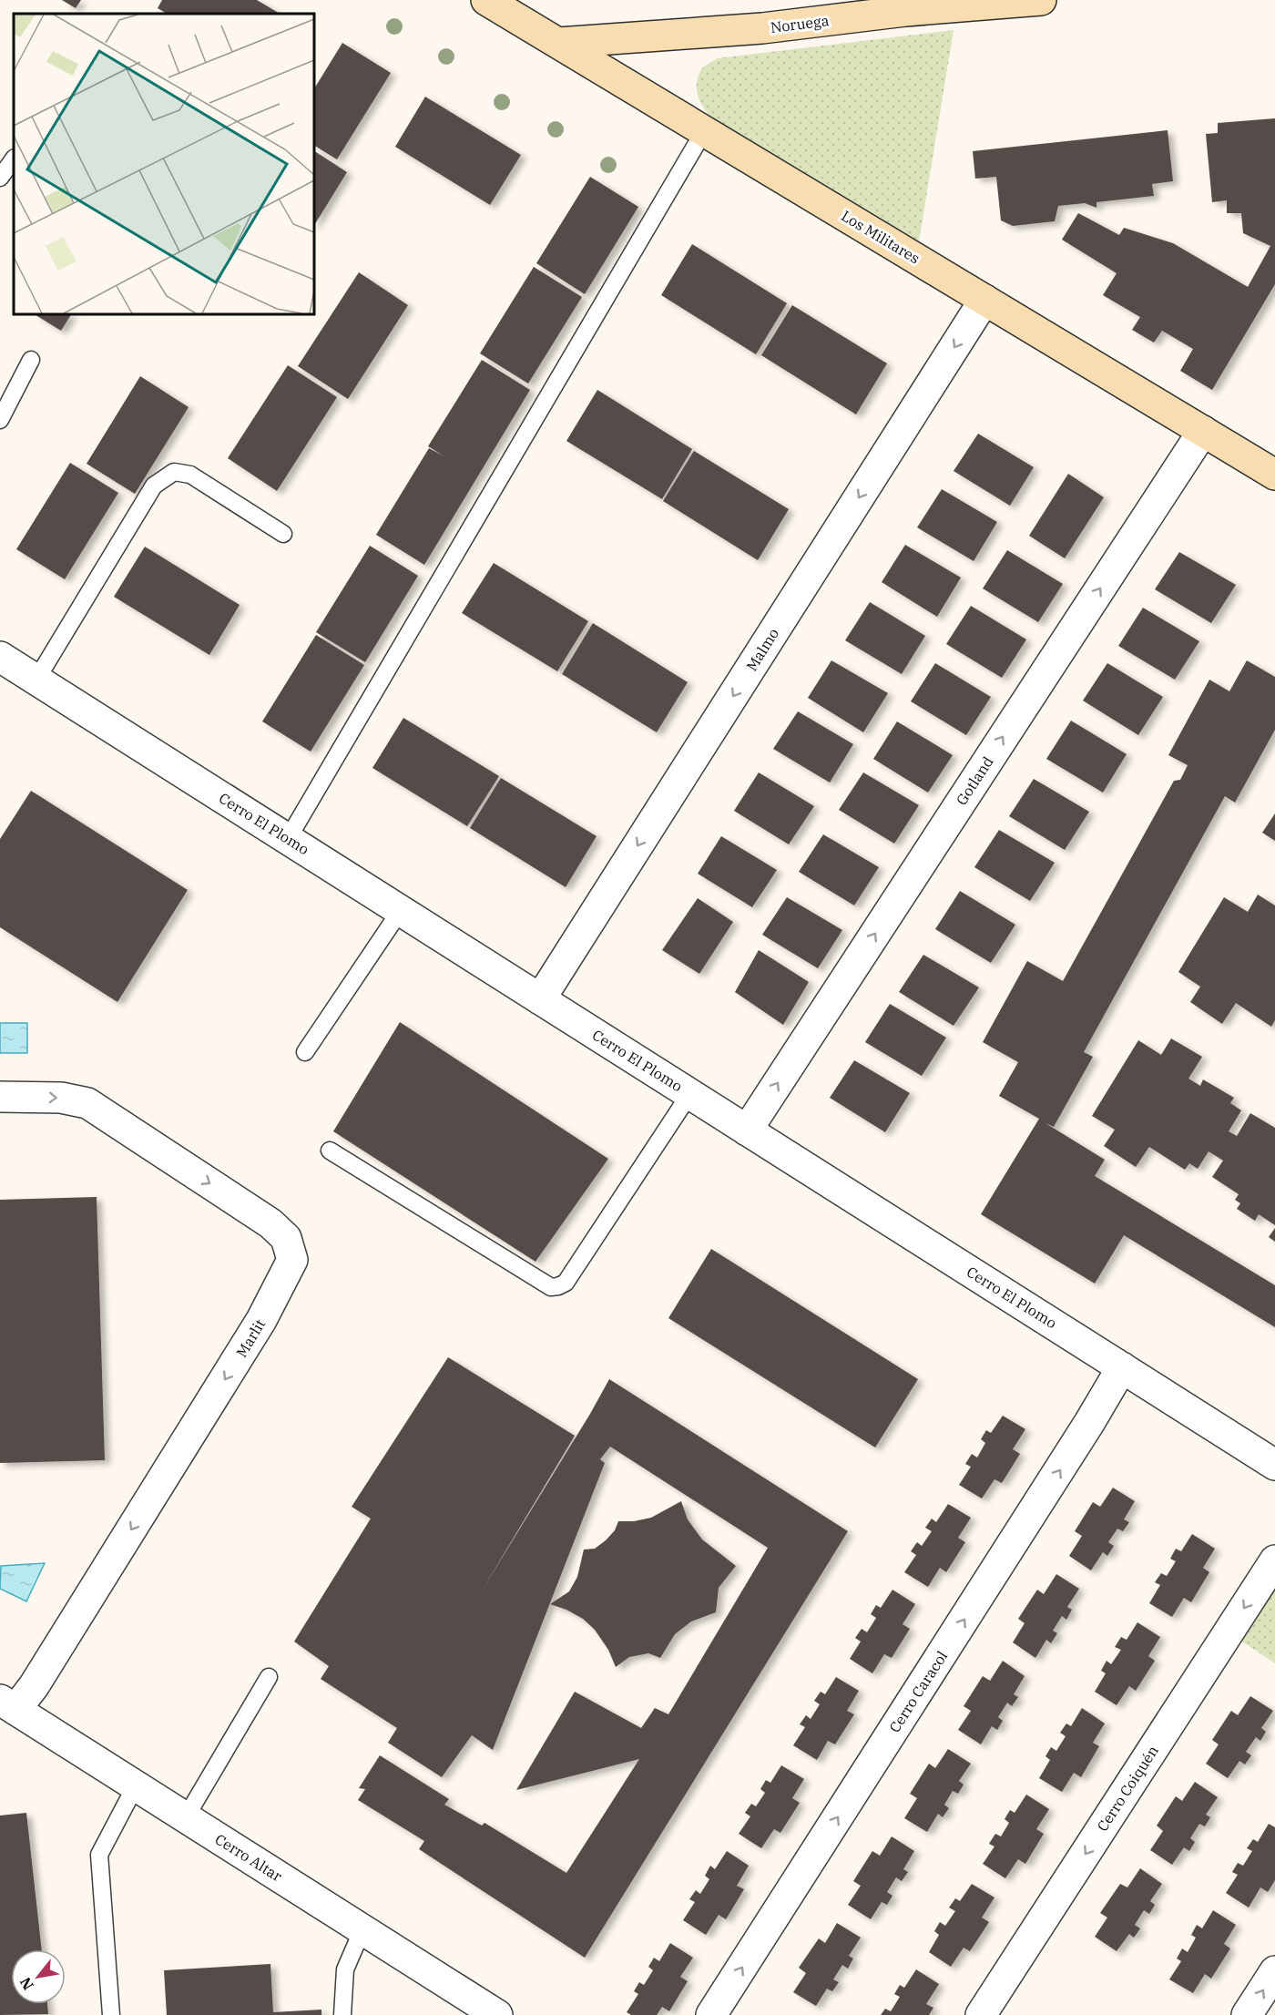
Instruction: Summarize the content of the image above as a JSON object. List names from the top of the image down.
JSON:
{
  "streets": {
    "main road": ["Noruega", "Los Militares"],
    "street": [
      "Malmo",
      "Gotland",
      "Cerro El Plomo",
      "Marlit",
      "Cerro Caracol",
      "Cerro Coiquén",
      "Cerro Altar"
    ]
  },
  "crossings": [
    ["Noruega", "Los Militares"],
    ["Los Militares", "Malmo"],
    ["Los Militares", "Gotland"],
    ["Malmo", "Cerro El Plomo"],
    ["Gotland", "Cerro El Plomo"],
    ["Cerro El Plomo", "Cerro Caracol"],
    ["Marlit", "Cerro Altar"]
  ],
  "one_way": [
    "Malmo",
    "Gotland",
    "Cerro Caracol",
    "Cerro Coiquén"
  ],
  "north": "bottom left"
}
